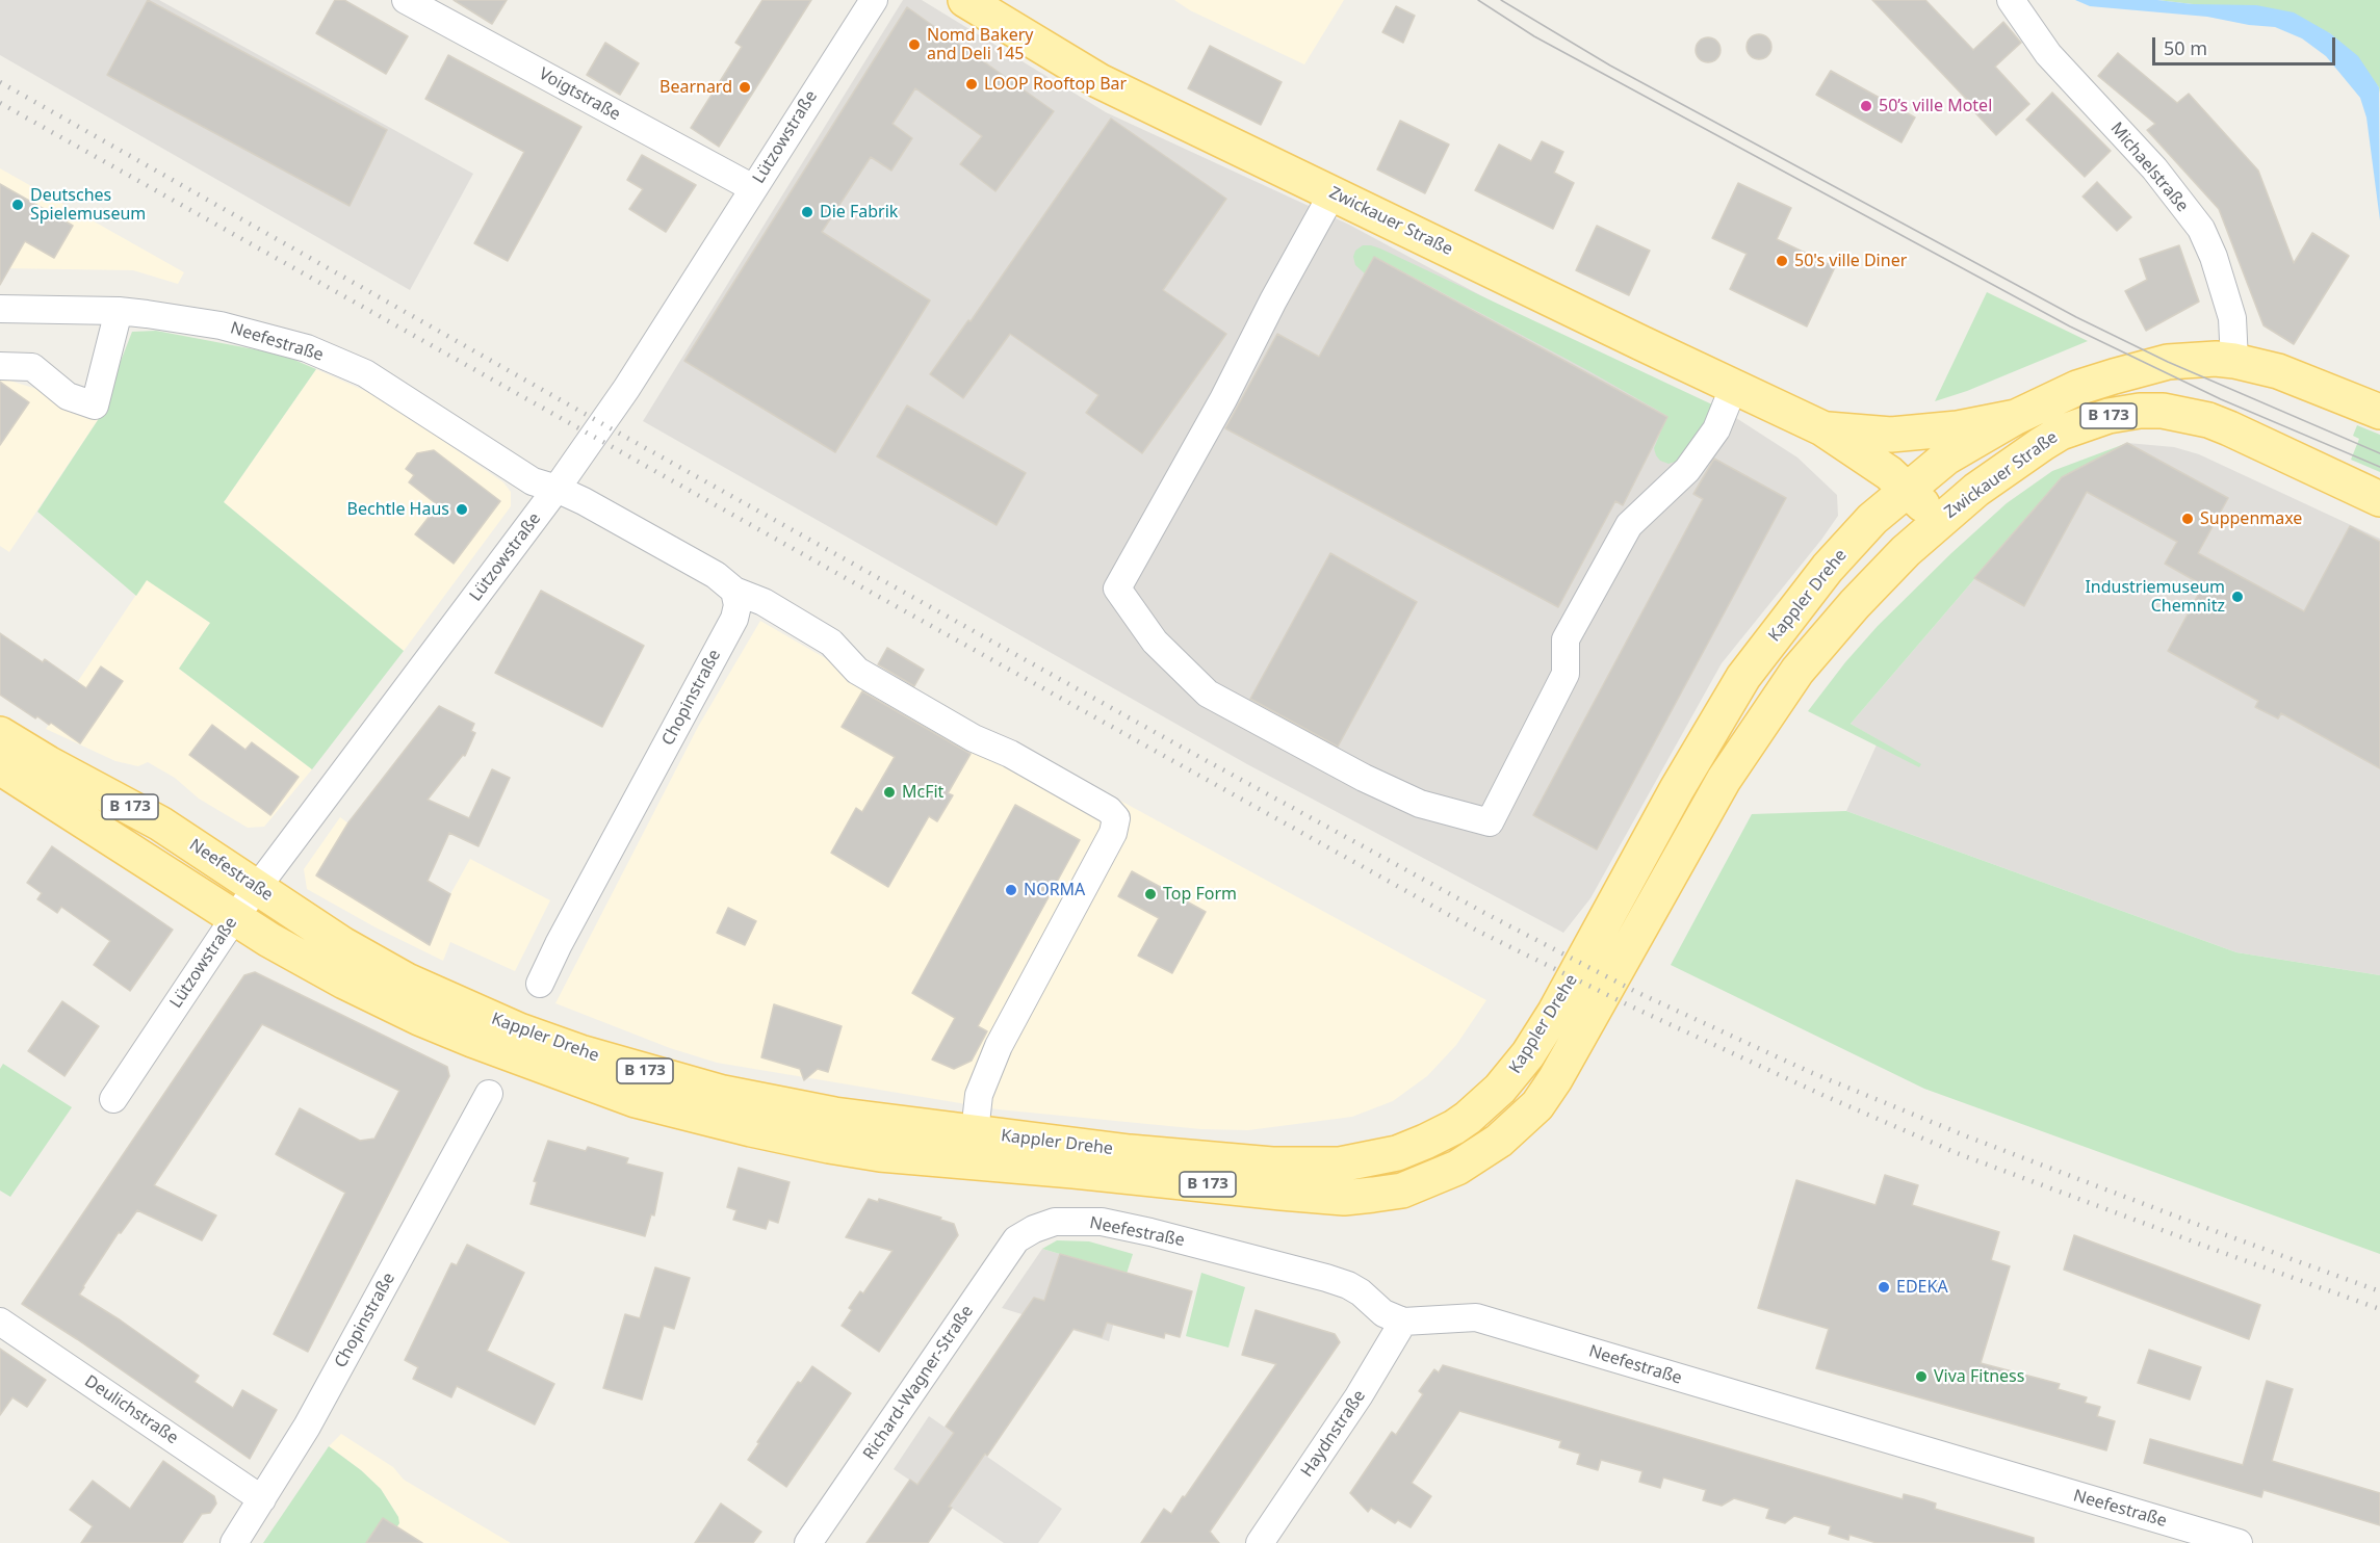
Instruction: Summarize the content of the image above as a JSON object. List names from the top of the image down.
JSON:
{
  "streets": {
    "main road": [
      "Zwickauer Straße",
      "Neefestraße",
      "B 173",
      "Kappler Drehe"
    ],
    "street": [
      "Voigtstraße",
      "Lützowstraße",
      "Michaelstraße",
      "Chopinstraße",
      "Richard-Wagner-Straße",
      "Deulichstraße",
      "Haydnstraße"
    ]
  },
  "crossings": [
    ["Voigtstraße", "Lützowstraße"],
    ["Lützowstraße", "Neefestraße"],
    ["Lützowstraße", "B 173"],
    ["Lützowstraße", "Kappler Drehe"],
    ["Michaelstraße", "Zwickauer Straße"],
    ["Zwickauer Straße", "Kappler Drehe"],
    ["Neefestraße", "Kappler Drehe"],
    ["Neefestraße", "Richard-Wagner-Straße"],
    ["Neefestraße", "Haydnstraße"],
    ["B 173", "Kappler Drehe"],
    ["Chopinstraße", "Deulichstraße"]
  ],
  "places": [
    "Nomd Bakery and Deli 145",
    "LOOP Rooftop Bar",
    "Bearnard",
    "50’s ville Motel",
    "Deutsches Spielemuseum",
    "Die Fabrik",
    "50's ville Diner",
    "Bechtle Haus",
    "Suppenmaxe",
    "Industriemuseum Chemnitz",
    "McFit",
    "NORMA",
    "Top Form",
    "EDEKA",
    "Viva Fitness"
  ],
  "scale_bar": "50 m"
}
